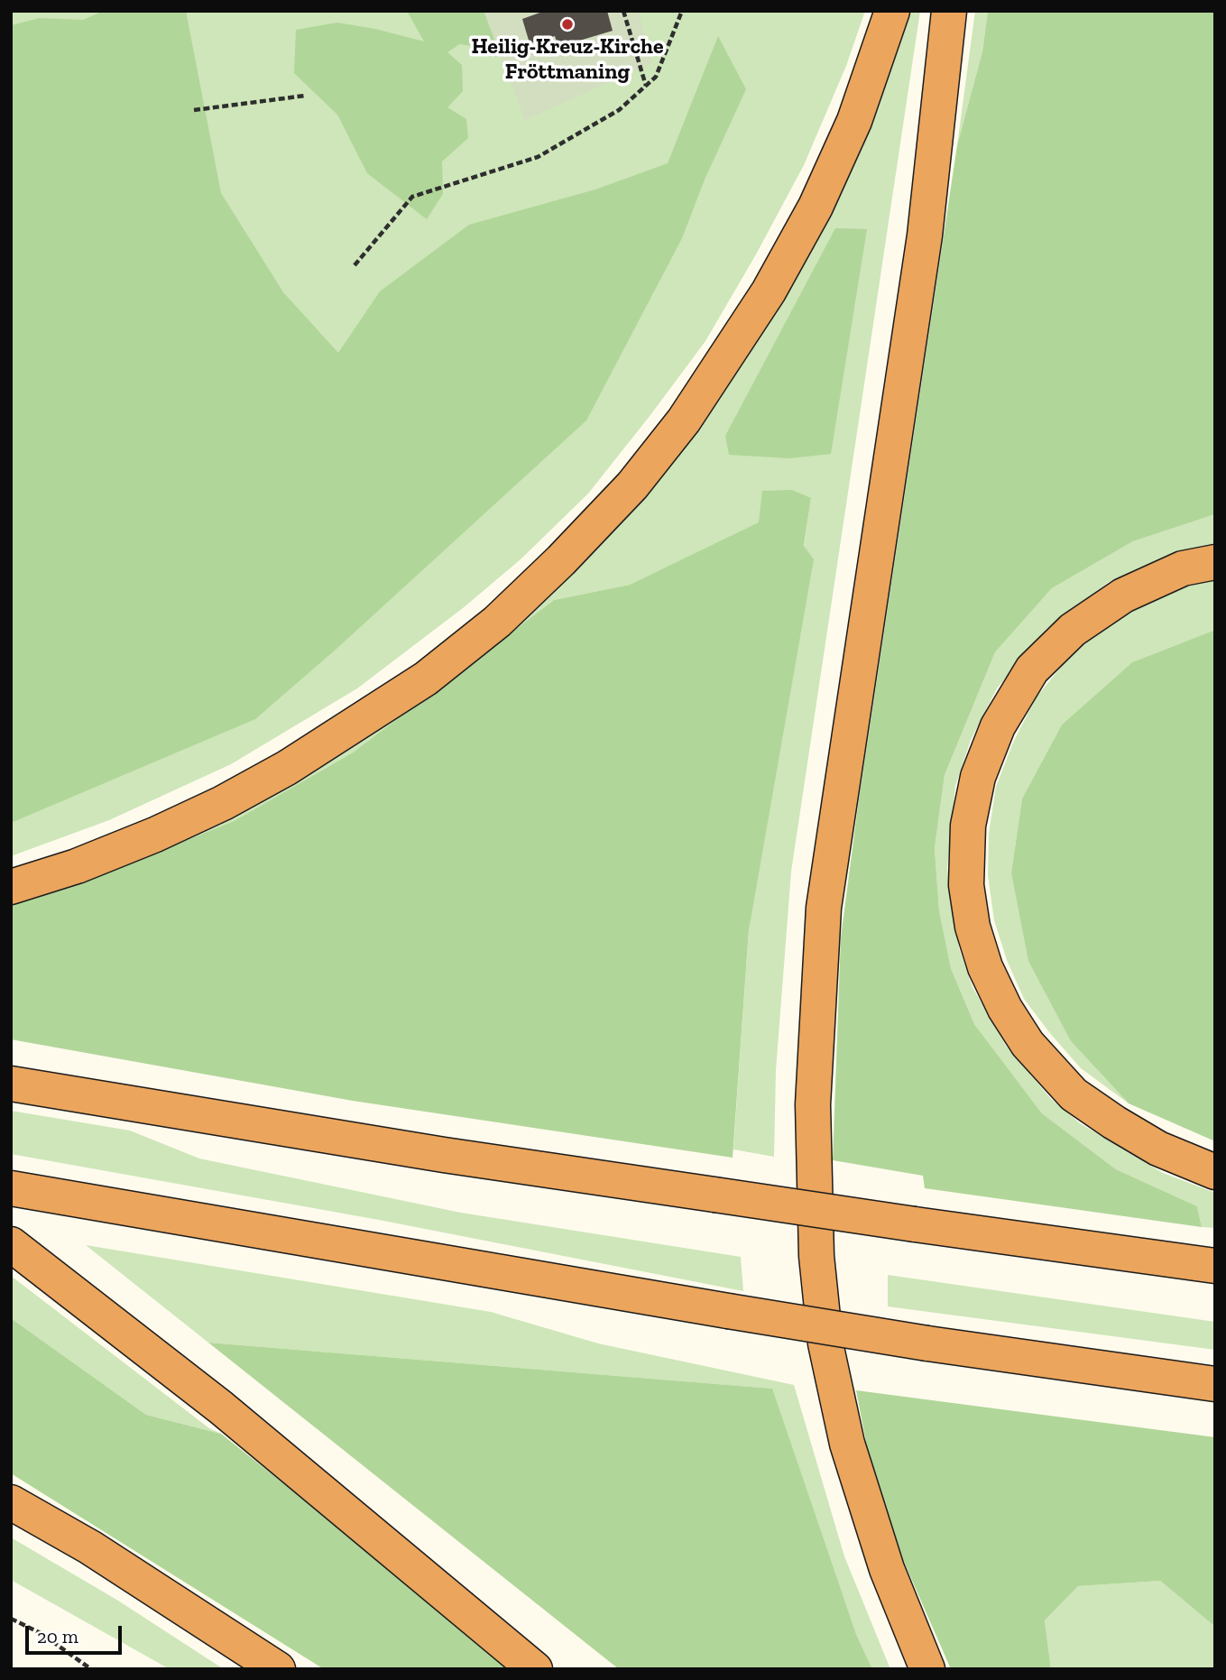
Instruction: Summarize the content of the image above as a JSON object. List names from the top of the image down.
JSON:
{
  "places": ["Heilig-Kreuz-Kirche Fröttmaning"],
  "scale_bar": "20 m"
}
